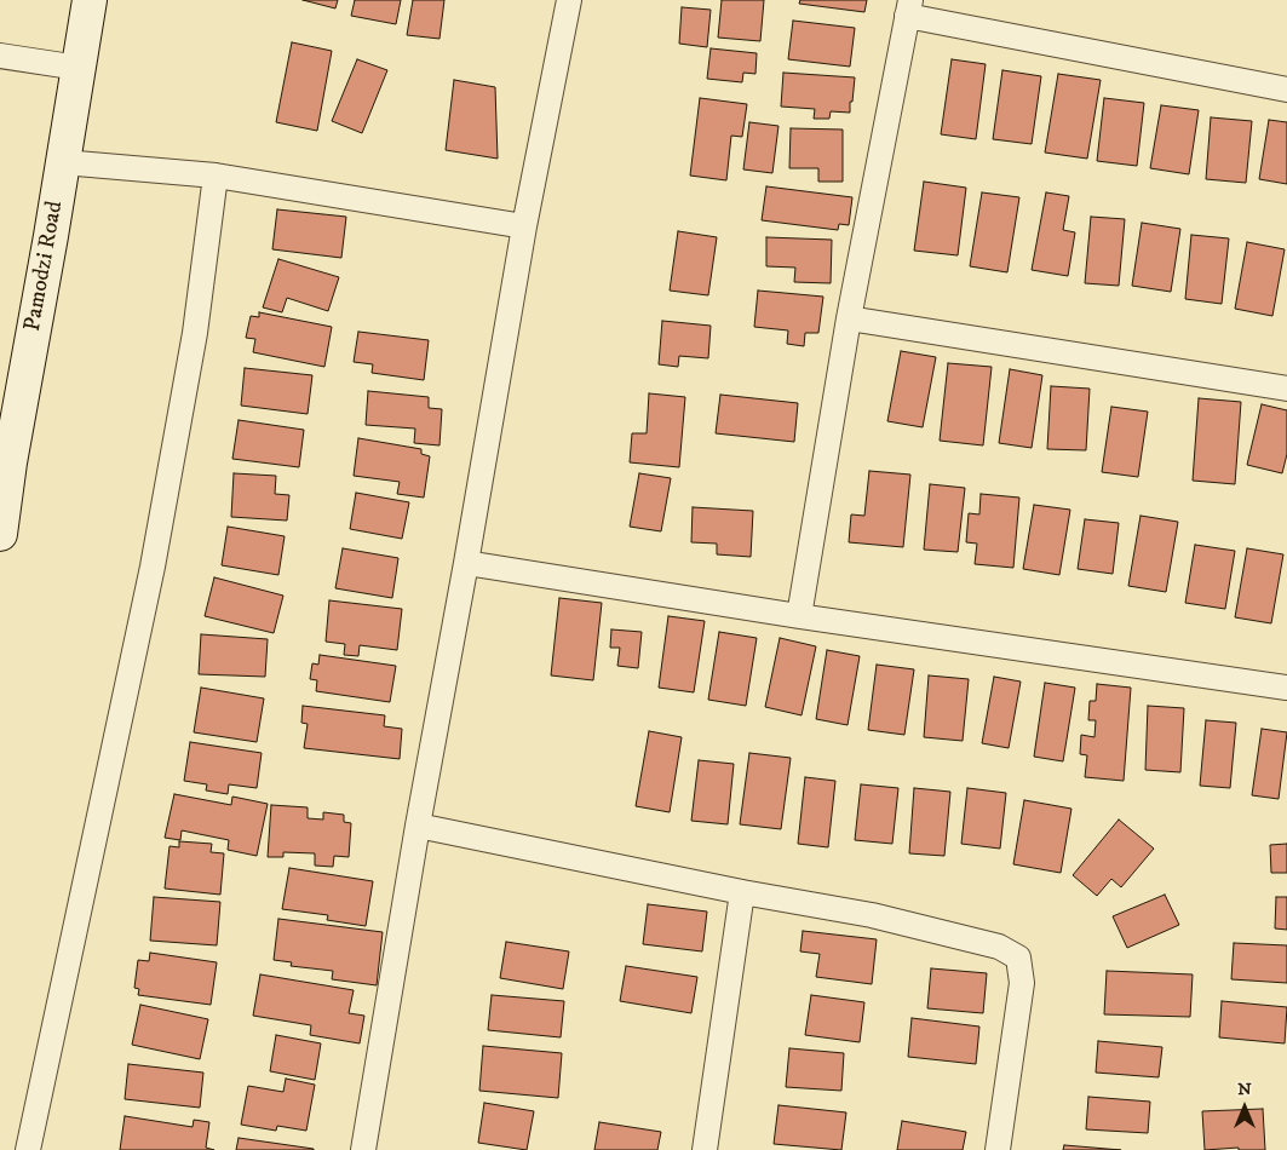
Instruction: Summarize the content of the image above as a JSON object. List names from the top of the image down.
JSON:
{
  "streets": {
    "street": ["Pamodzi Road"]
  },
  "north": "top"
}
